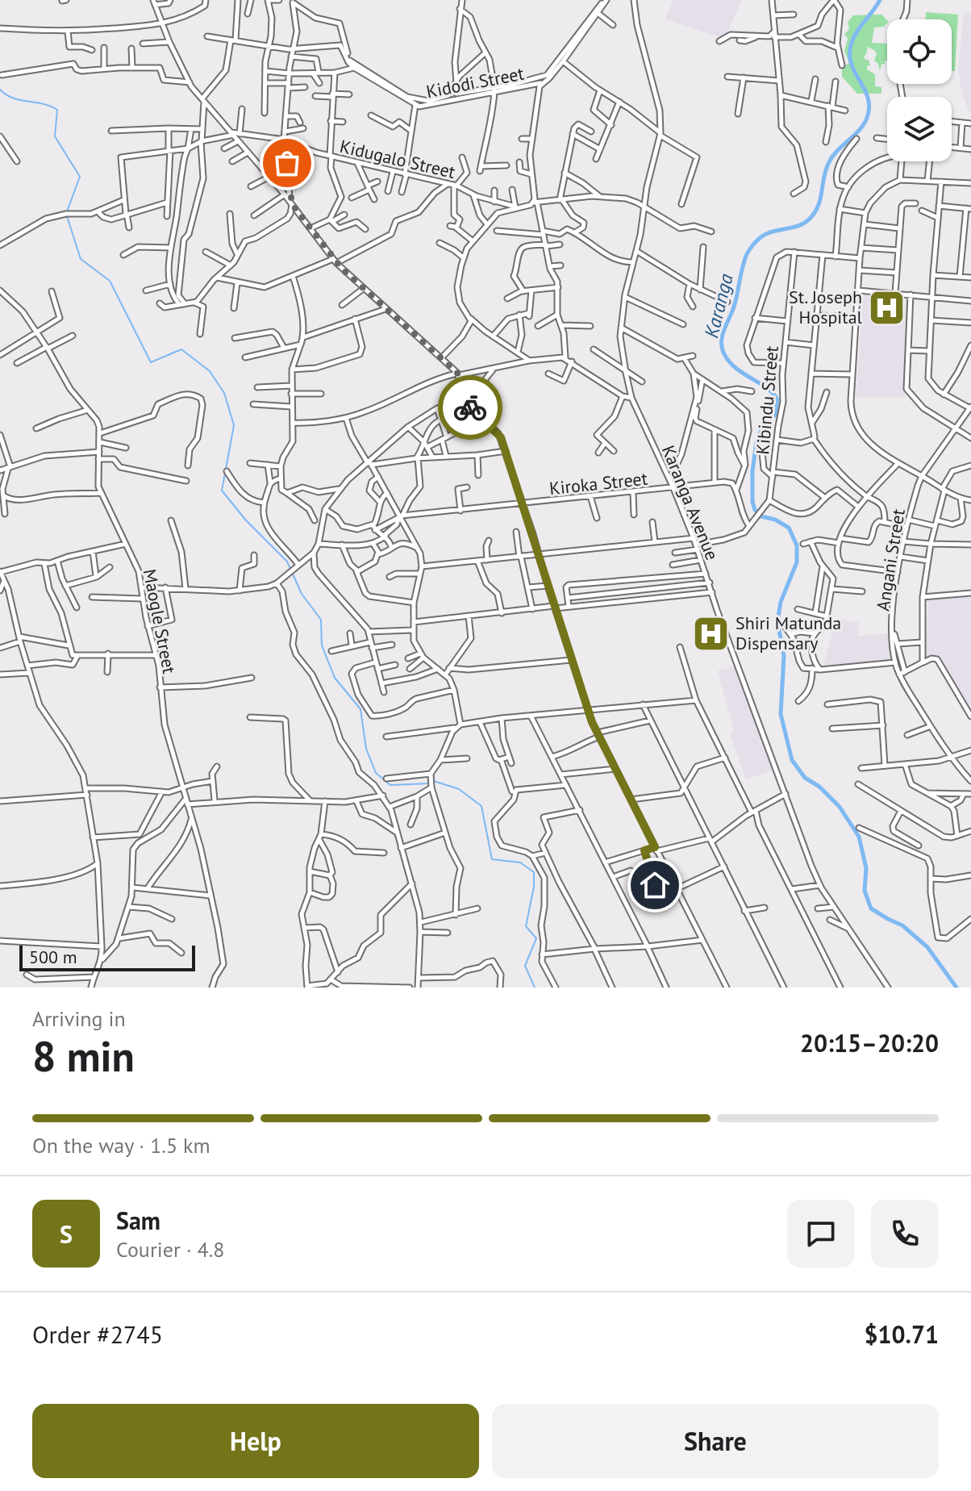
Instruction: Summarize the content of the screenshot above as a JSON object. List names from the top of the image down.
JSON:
{
  "streets": {
    "street": [
      "Kidodi Street",
      "Kidugalo Street",
      "Kibindu Street",
      "Kiroka Street",
      "Karanga Avenue",
      "Angani Street",
      "Maogle Street"
    ]
  },
  "crossings": [
    ["Kiroka Street", "Karanga Avenue"]
  ],
  "water": ["Karanga"],
  "places": {
    "hospital": ["St. Joseph Hospital", "Shiri Matunda Dispensary"]
  },
  "scale_bar": "500 m",
  "page": {
    "scale": "500 m",
    "heading": ["8 min", "Arriving in", "20:15–20:20"],
    "panel": [
      "Sam",
      "Courier · 4.8",
      "Order #2745",
      "$10.71"
    ],
    "bar": "On the way · 1.5 km",
    "round": "S",
    "buttons": ["Help", "Share"]
  }
}
